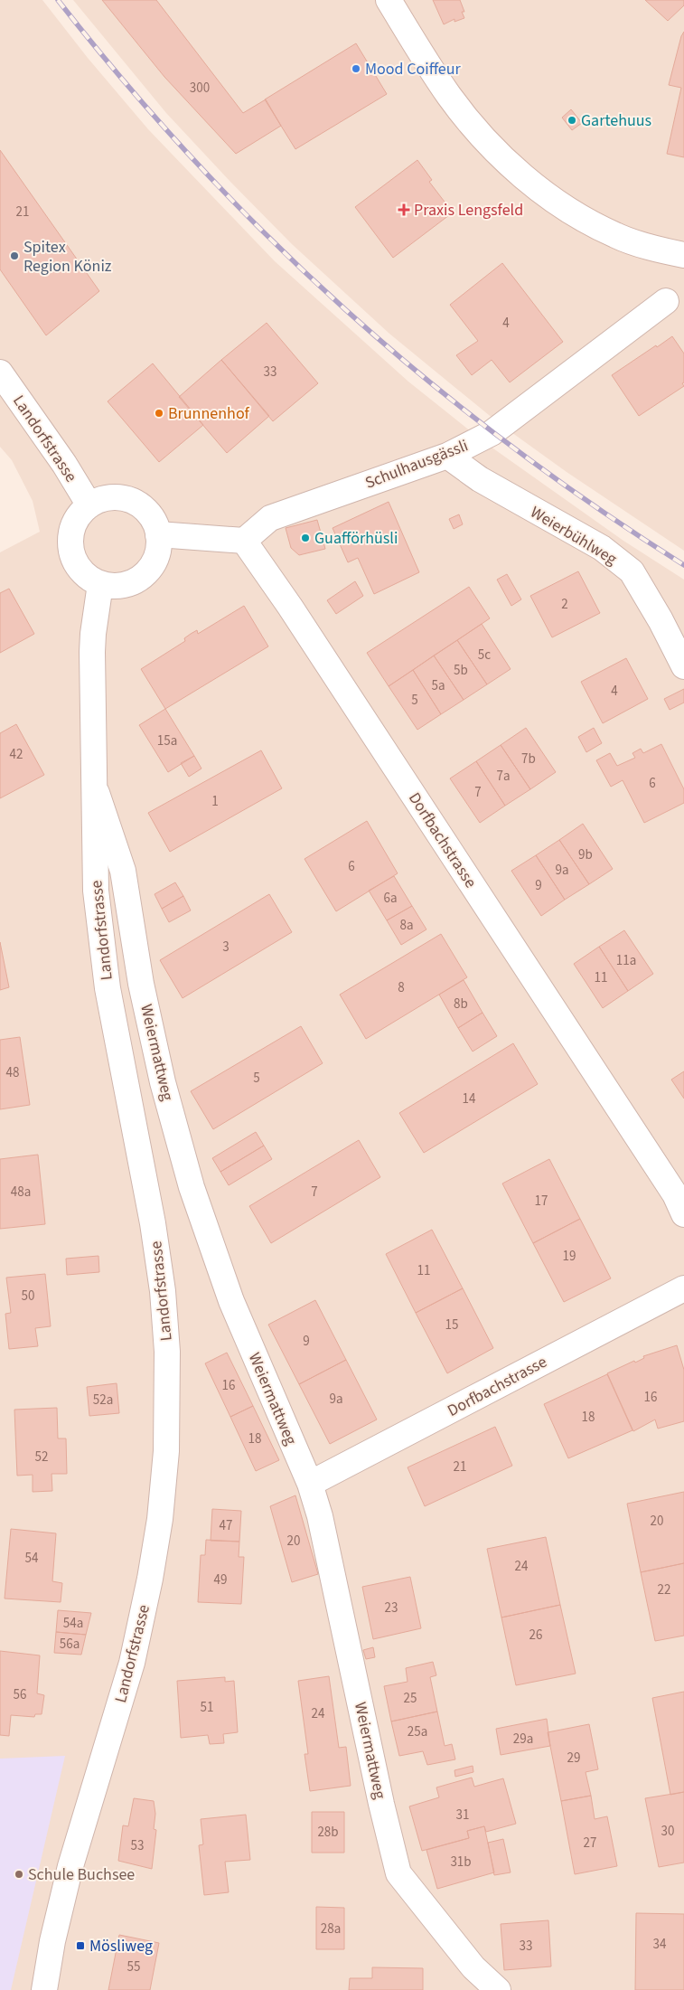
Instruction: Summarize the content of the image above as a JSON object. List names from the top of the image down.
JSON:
{
  "streets": {
    "street": [
      "Landorfstrasse",
      "Schulhausgässli",
      "Weierbühlweg",
      "Dorfbachstrasse",
      "Weiermattweg"
    ]
  },
  "crossings": [
    ["Landorfstrasse", "Weiermattweg"],
    ["Schulhausgässli", "Weierbühlweg"],
    ["Schulhausgässli", "Dorfbachstrasse"],
    ["Dorfbachstrasse", "Weiermattweg"]
  ],
  "places": {
    "other": [
      "Mood Coiffeur",
      "Gartehuus",
      "Spitex Region Köniz",
      "Brunnenhof",
      "Guafförhüsli",
      "Schule Buchsee"
    ],
    "health": ["Praxis Lengsfeld"],
    "transit": ["Mösliweg"]
  },
  "house_numbers": [
    "300",
    "21",
    "4",
    "33",
    "2",
    "5c",
    "5b",
    "5a",
    "4",
    "5",
    "15a",
    "42",
    "7b",
    "7a",
    "6",
    "7",
    "1",
    "9b",
    "6",
    "9a",
    "9",
    "6a",
    "8a",
    "3",
    "11a",
    "11",
    "8",
    "8b",
    "48",
    "5",
    "14",
    "48a",
    "7",
    "17",
    "19",
    "11",
    "50",
    "15",
    "9",
    "16",
    "16",
    "9a",
    "52a",
    "18",
    "18",
    "52",
    "21",
    "20",
    "47",
    "20",
    "54",
    "24",
    "49",
    "22",
    "23",
    "54a",
    "26",
    "56a",
    "56",
    "25",
    "51",
    "24",
    "25a",
    "29a",
    "29",
    "31",
    "30",
    "28b",
    "27",
    "53",
    "31b",
    "28a",
    "34",
    "33",
    "55"
  ]
}
